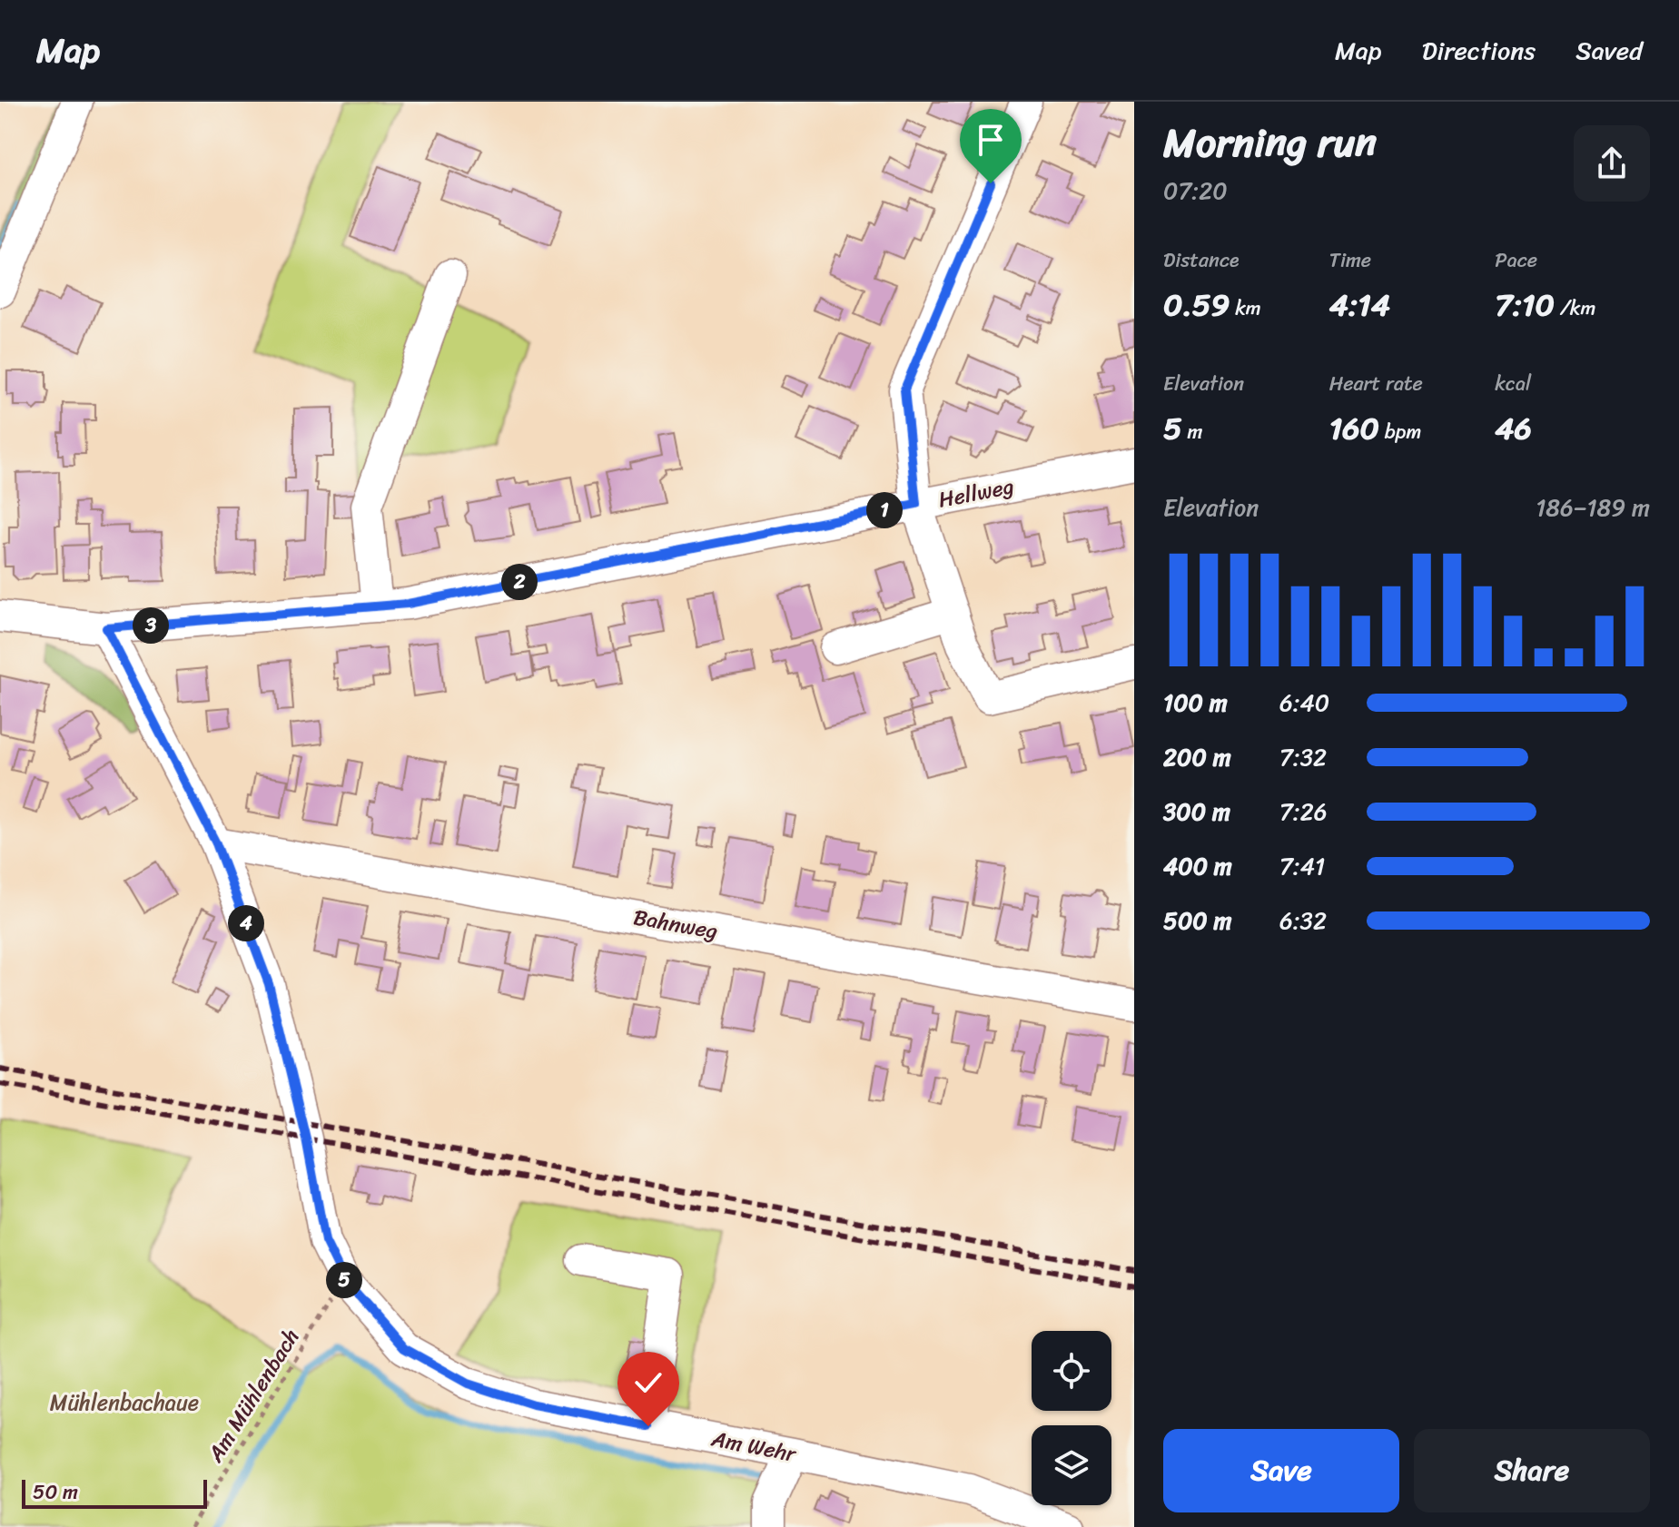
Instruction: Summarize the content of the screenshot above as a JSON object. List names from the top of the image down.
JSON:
{
  "streets": {
    "street": ["Hellweg", "Bahnweg", "Am Wehr"],
    "path": ["Am Mühlenbach"]
  },
  "crossings": [
    ["Hellweg", "Am Wehr"],
    ["Bahnweg", "Am Wehr"],
    ["Am Mühlenbach", "Am Wehr"]
  ],
  "parks": ["Mühlenbachaue"],
  "scale_bar": "50 m",
  "page": {
    "header": "Map",
    "nav": ["Map", "Directions", "Saved"],
    "heading": ["Morning run", "07:20"],
    "stats": [
      ["Distance", "0.59 km"],
      ["Time", "4:14"],
      ["Pace", "7:10 /km"],
      ["Elevation", "5 m"],
      ["Heart rate", "160 bpm"],
      ["kcal", "46"]
    ],
    "chart": ["Elevation", "186–189 m"],
    "pins": [
      "1",
      "2",
      "3",
      "4",
      "5"
    ],
    "list": [
      {
        "name": "100 m",
        "note": "6:40"
      },
      {
        "name": "200 m",
        "note": "7:32"
      },
      {
        "name": "300 m",
        "note": "7:26"
      },
      {
        "name": "400 m",
        "note": "7:41"
      },
      {
        "name": "500 m",
        "note": "6:32"
      }
    ],
    "buttons": ["Save", "Share"],
    "scale": "50 m"
  }
}
